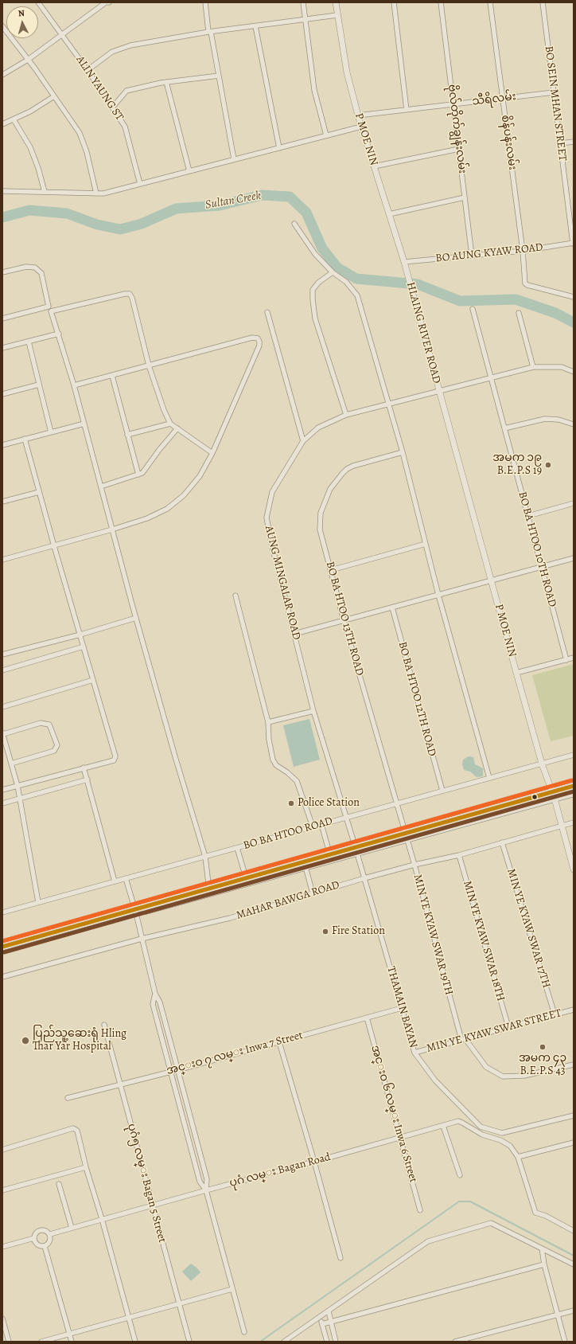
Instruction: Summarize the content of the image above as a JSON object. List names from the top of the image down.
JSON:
{
  "streets": {
    "street": [
      "ALIN YAUNG ST",
      "သီရိလမ်း",
      "BO SEIN MHAN STREET",
      "ဗိုလ်တိုက်ချွန်းလမ်း",
      "P MOE NIN",
      "စိန်ပန်းလမ်း",
      "BO AUNG KYAW ROAD",
      "HLAING RIVER ROAD",
      "BO BA HTOO 10TH ROAD",
      "AUNG MINGALAR ROAD",
      "BO BA HTOO 13TH ROAD",
      "BO BA HTOO 12TH ROAD",
      "BO BA HTOO ROAD",
      "MAHAR BAWGA ROAD",
      "MIN YE KYAW SWAR 17TH",
      "MIN YE KYAW SWAR 19TH",
      "MIN YE KYAW SWAR 18TH",
      "THAMAIN BAYAN",
      "MIN YE KYAW SWAR STREET",
      "အင္းဝ ၇ လမ္း Inwa 7 Street",
      "အင္းဝ ၆ လမ္း Inwa 6 Street",
      "ပုဂံ လမ္း Bagan Road",
      "ပုဂံ၅ လမ္း Bagan 5 Street"
    ]
  },
  "crossings": [
    ["သီရိလမ်း", "BO SEIN MHAN STREET"],
    ["သီရိလမ်း", "ဗိုလ်တိုက်ချွန်းလမ်း"],
    ["သီရိလမ်း", "P MOE NIN"],
    ["သီရိလမ်း", "စိန်ပန်းလမ်း"],
    ["BO SEIN MHAN STREET", "BO AUNG KYAW ROAD"],
    ["ဗိုလ်တိုက်ချွန်းလမ်း", "BO AUNG KYAW ROAD"],
    ["P MOE NIN", "BO AUNG KYAW ROAD"],
    ["P MOE NIN", "HLAING RIVER ROAD"],
    ["P MOE NIN", "AUNG MINGALAR ROAD"],
    ["P MOE NIN", "BO BA HTOO ROAD"],
    ["P MOE NIN", "MAHAR BAWGA ROAD"],
    ["စိန်ပန်းလမ်း", "BO AUNG KYAW ROAD"],
    ["HLAING RIVER ROAD", "AUNG MINGALAR ROAD"],
    ["BO BA HTOO 10TH ROAD", "AUNG MINGALAR ROAD"],
    ["AUNG MINGALAR ROAD", "BO BA HTOO ROAD"],
    ["AUNG MINGALAR ROAD", "THAMAIN BAYAN"],
    ["BO BA HTOO 13TH ROAD", "BO BA HTOO ROAD"],
    ["BO BA HTOO 13TH ROAD", "MIN YE KYAW SWAR 19TH"],
    ["BO BA HTOO 12TH ROAD", "BO BA HTOO ROAD"],
    ["MAHAR BAWGA ROAD", "MIN YE KYAW SWAR 17TH"],
    ["MAHAR BAWGA ROAD", "MIN YE KYAW SWAR 19TH"],
    ["MAHAR BAWGA ROAD", "MIN YE KYAW SWAR 18TH"],
    ["MAHAR BAWGA ROAD", "THAMAIN BAYAN"],
    ["MIN YE KYAW SWAR 17TH", "MIN YE KYAW SWAR STREET"],
    ["MIN YE KYAW SWAR 19TH", "MIN YE KYAW SWAR STREET"],
    ["MIN YE KYAW SWAR 18TH", "MIN YE KYAW SWAR STREET"],
    ["THAMAIN BAYAN", "MIN YE KYAW SWAR STREET"],
    ["THAMAIN BAYAN", "အင္းဝ ၇ လမ္း Inwa 7 Street"],
    ["အင္းဝ ၇ လမ္း Inwa 7 Street", "အင္းဝ ၆ လမ္း Inwa 6 Street"],
    ["အင္းဝ ၇ လမ္း Inwa 7 Street", "ပုဂံ၅ လမ္း Bagan 5 Street"],
    ["အင္းဝ ၆ လမ္း Inwa 6 Street", "ပုဂံ လမ္း Bagan Road"],
    ["ပုဂံ လမ္း Bagan Road", "ပုဂံ၅ လမ္း Bagan 5 Street"]
  ],
  "water": ["Sultan Creek"],
  "places": [
    "အမက ၁၉ B.E.P.S 19",
    "Police Station",
    "Fire Station",
    "ပြည်သူ့ဆေးရုံ Hling Thar Yar Hospital",
    "အမက ၄၃ B.E.P.S 43"
  ],
  "north": "top"
}
